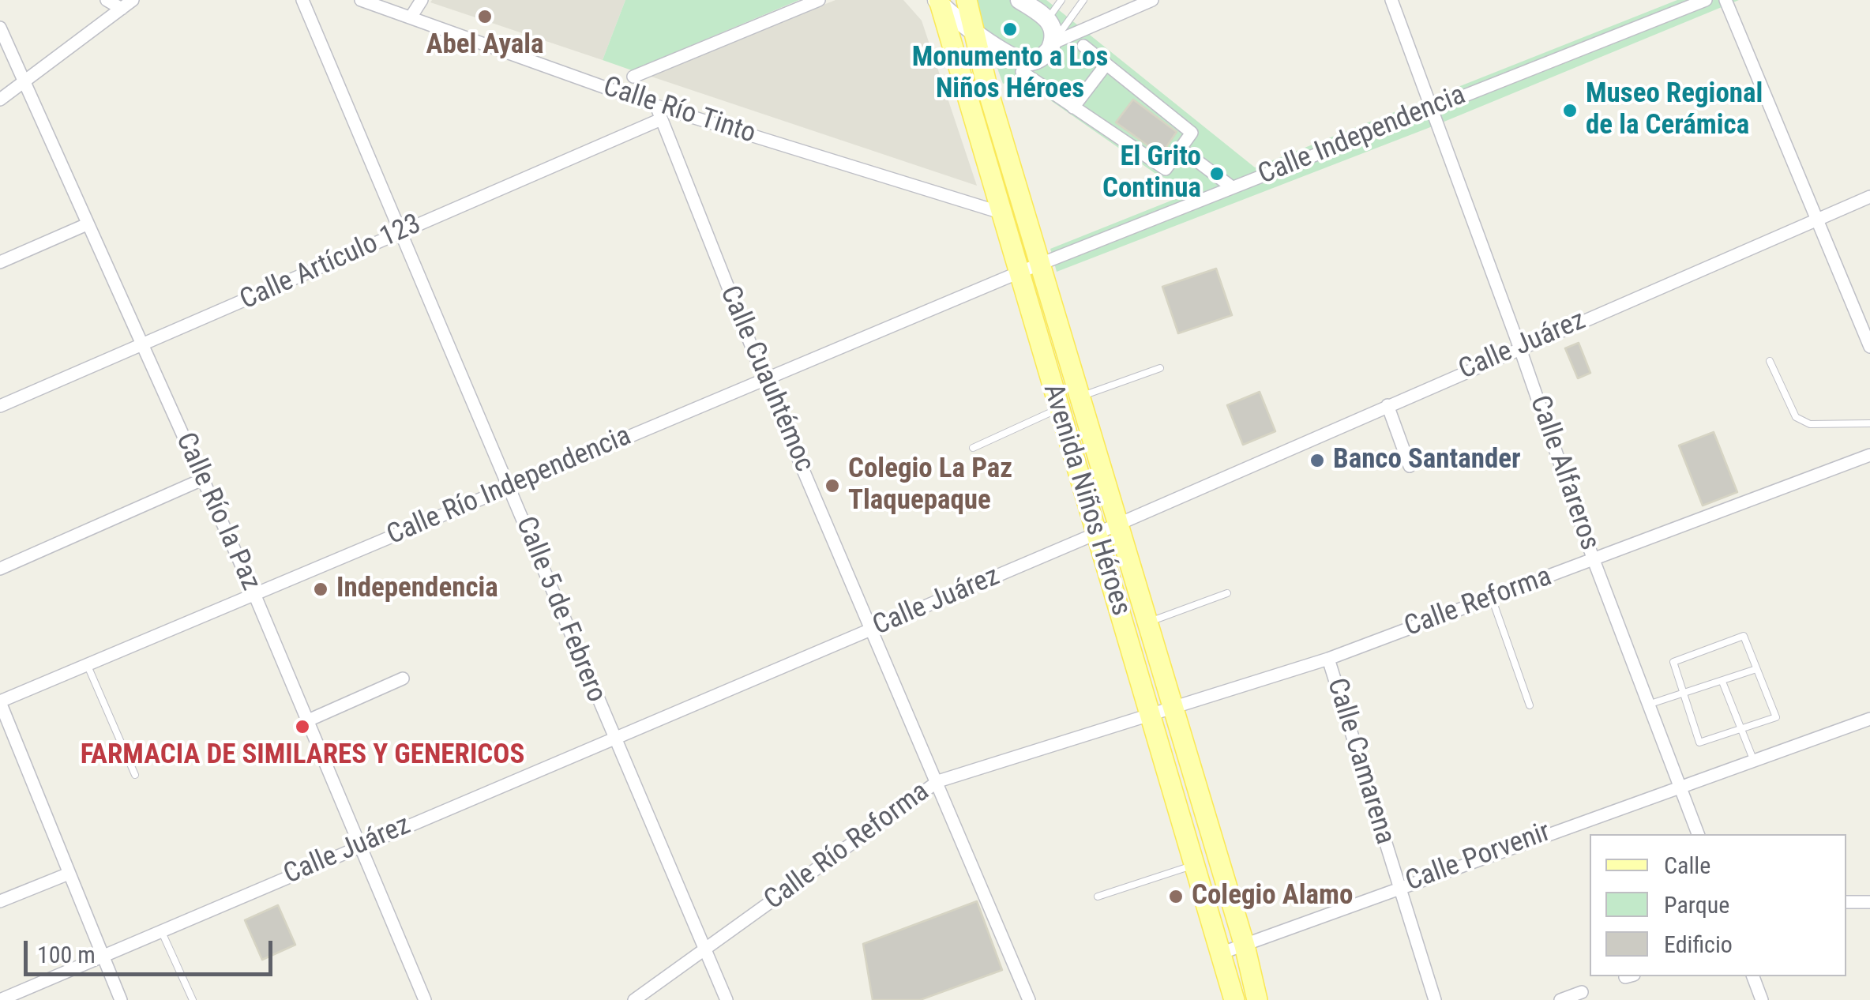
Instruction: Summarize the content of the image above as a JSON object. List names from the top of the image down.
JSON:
{
  "streets": {
    "main road": ["Avenida Niños Héroes"],
    "street": [
      "Calle Río Tinto",
      "Calle Independencia",
      "Calle Artículo 123",
      "Calle Juárez",
      "Calle Cuauhtémoc",
      "Calle Alfareros",
      "Calle Río Independencia",
      "Calle Río la Paz",
      "Calle Reforma",
      "Calle 5 de Febrero",
      "Calle Camarena",
      "Calle Río Reforma",
      "Calle Porvenir"
    ]
  },
  "crossings": [
    ["Calle Río Tinto", "Calle Cuauhtémoc"],
    ["Calle Río Tinto", "Avenida Niños Héroes"],
    ["Calle Independencia", "Calle Alfareros"],
    ["Calle Independencia", "Calle Río Independencia"],
    ["Calle Independencia", "Avenida Niños Héroes"],
    ["Calle Artículo 123", "Calle Cuauhtémoc"],
    ["Calle Artículo 123", "Calle Río la Paz"],
    ["Calle Artículo 123", "Calle 5 de Febrero"],
    ["Calle Juárez", "Calle Cuauhtémoc"],
    ["Calle Juárez", "Calle Alfareros"],
    ["Calle Juárez", "Avenida Niños Héroes"],
    ["Calle Juárez", "Calle Río la Paz"],
    ["Calle Juárez", "Calle 5 de Febrero"],
    ["Calle Cuauhtémoc", "Calle Río Independencia"],
    ["Calle Cuauhtémoc", "Calle Río Reforma"],
    ["Calle Alfareros", "Calle Reforma"],
    ["Calle Alfareros", "Calle Porvenir"],
    ["Calle Río Independencia", "Avenida Niños Héroes"],
    ["Calle Río Independencia", "Calle Río la Paz"],
    ["Calle Río Independencia", "Calle 5 de Febrero"],
    ["Avenida Niños Héroes", "Calle Reforma"],
    ["Avenida Niños Héroes", "Calle Río Reforma"],
    ["Avenida Niños Héroes", "Calle Porvenir"],
    ["Calle Reforma", "Calle Camarena"],
    ["Calle Reforma", "Calle Río Reforma"],
    ["Calle 5 de Febrero", "Calle Río Reforma"],
    ["Calle Camarena", "Calle Porvenir"]
  ],
  "places": [
    "Abel Ayala",
    "Monumento a Los Niños Héroes",
    "Museo Regional de la Cerámica",
    "El Grito Continua",
    "Banco Santander",
    "Colegio La Paz Tlaquepaque",
    "Independencia",
    "FARMACIA DE SIMILARES Y GENERICOS",
    "Colegio Alamo"
  ],
  "legend": ["Calle", "Parque", "Edificio"],
  "scale_bar": "100 m"
}
